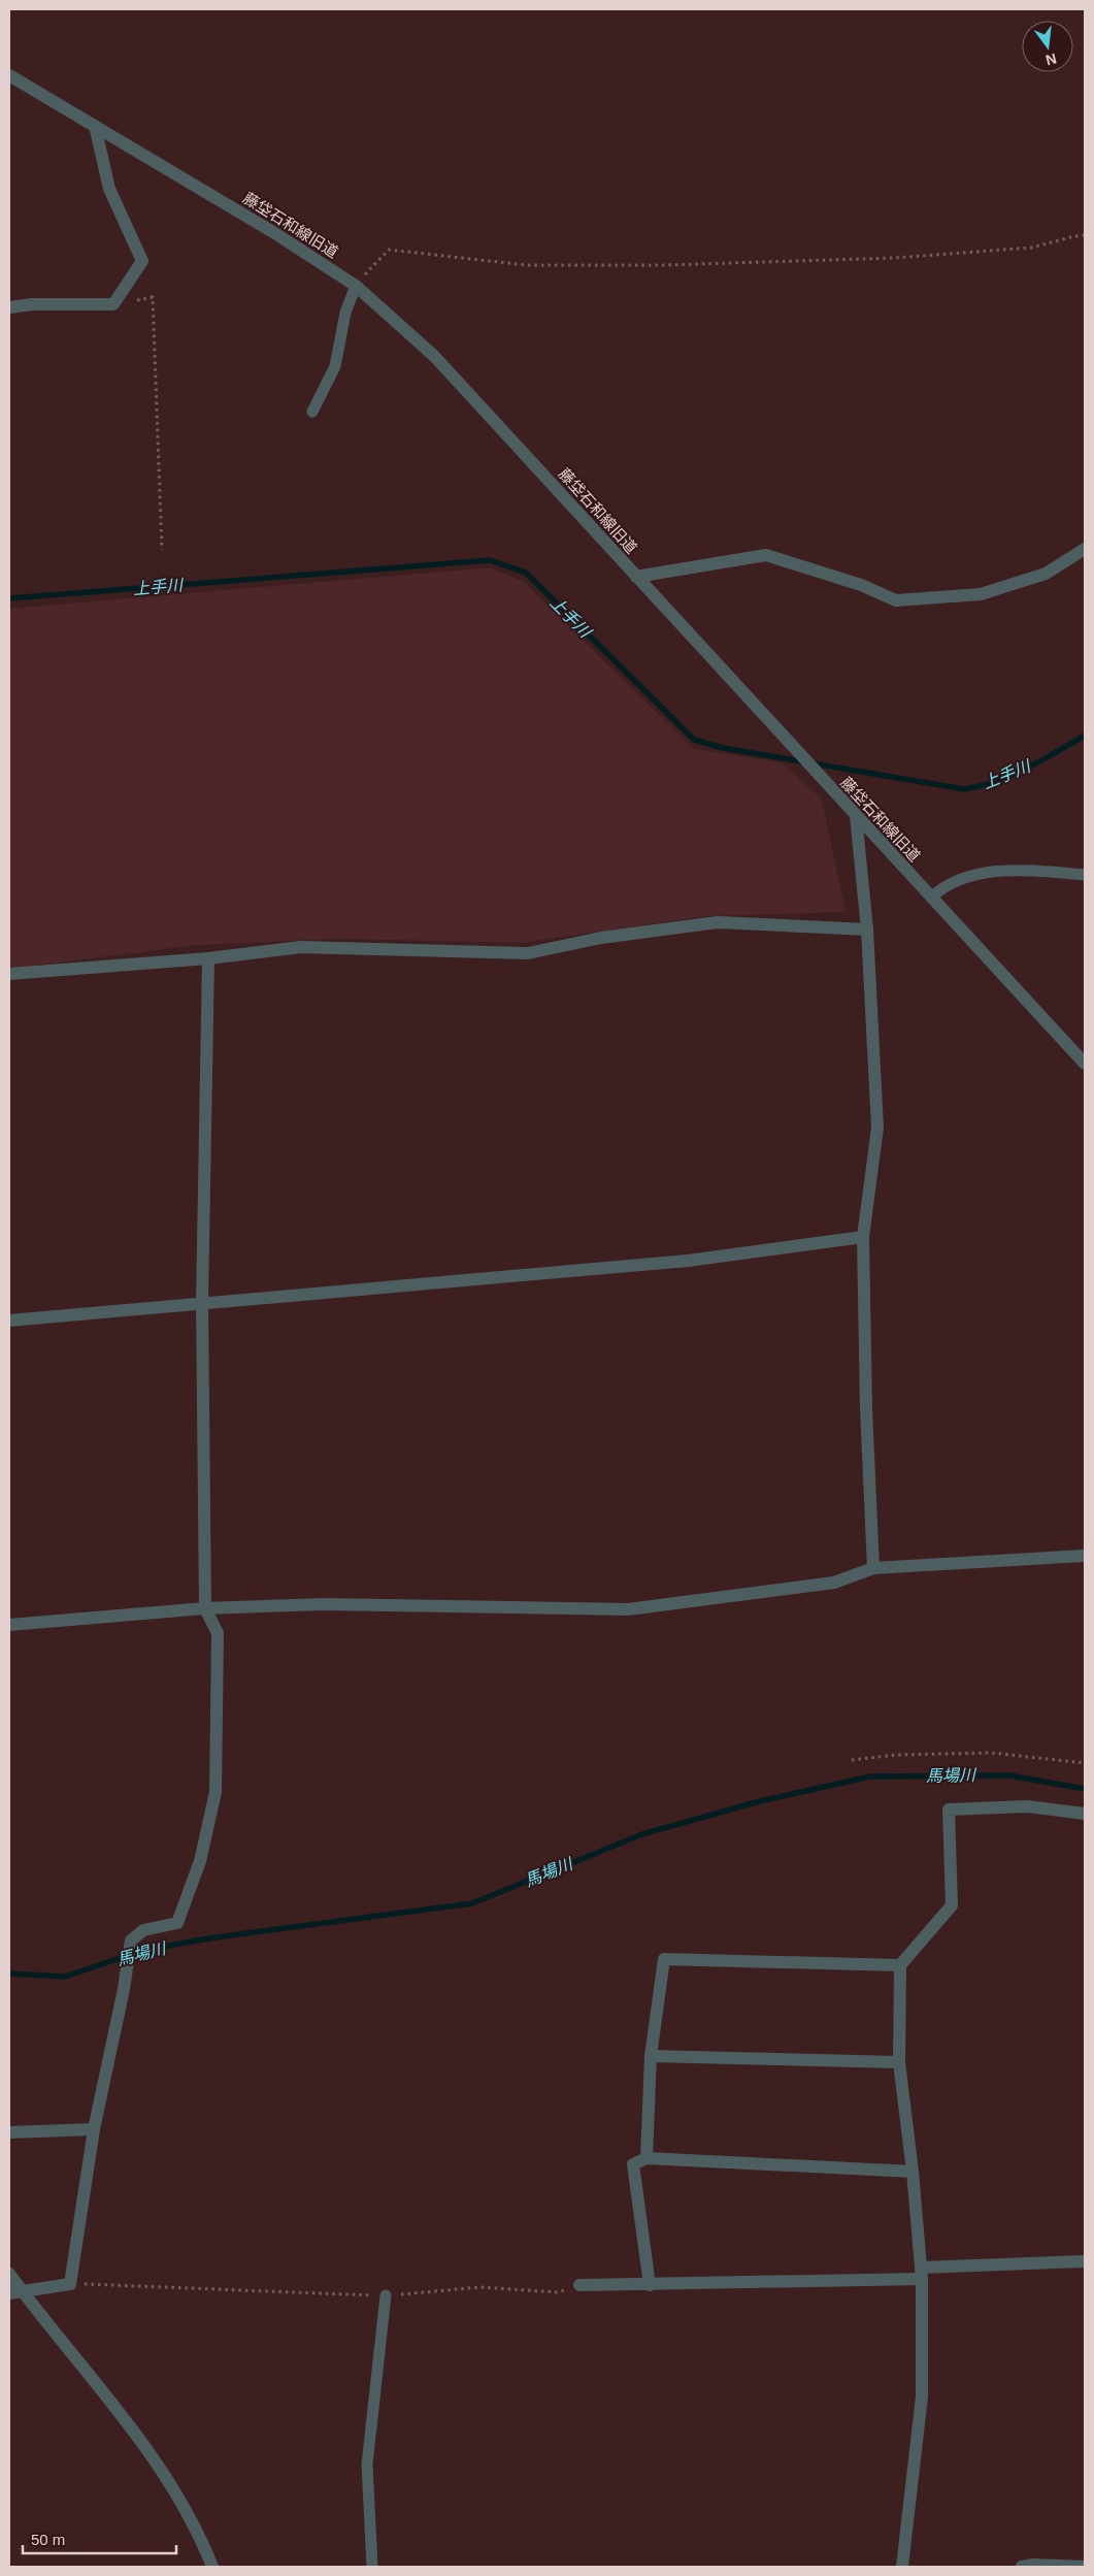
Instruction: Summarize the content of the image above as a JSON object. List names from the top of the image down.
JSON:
{
  "streets": {
    "street": ["藤垈石和線旧道"]
  },
  "water": ["上手川", "馬場川"],
  "scale_bar": "50 m",
  "north": "bottom"
}
